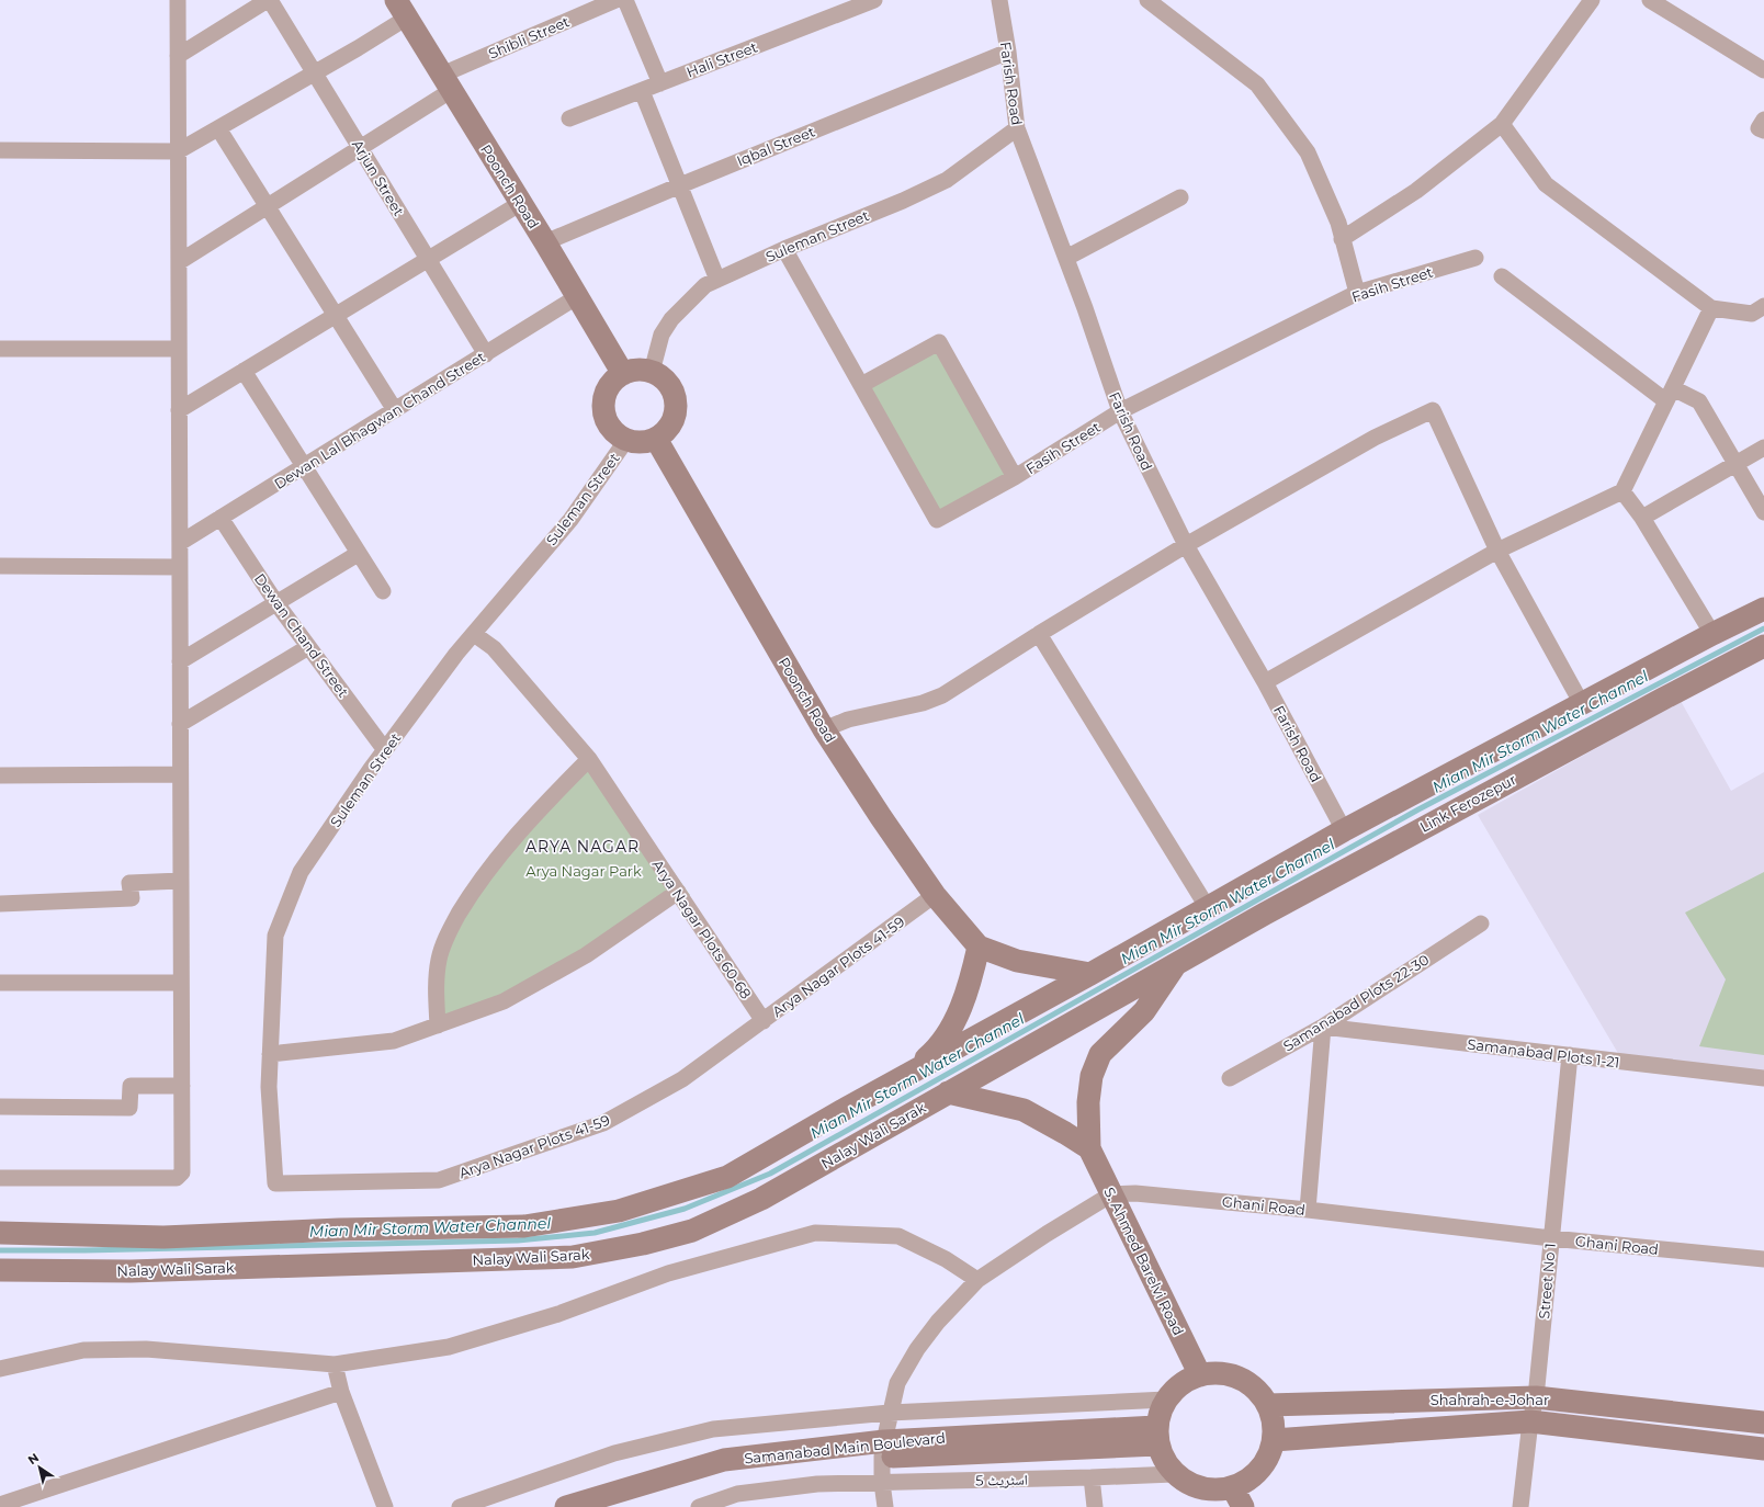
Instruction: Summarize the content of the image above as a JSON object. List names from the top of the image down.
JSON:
{
  "streets": {
    "main road": [
      "Poonch Road",
      "Link Ferozepur",
      "Nalay Wali Sarak",
      "S. Ahmed Barelvi Road",
      "Shahrah-e-Johar",
      "Samanabad Main Boulevard"
    ],
    "street": [
      "Shibli Street",
      "Hali Street",
      "Farish Road",
      "Iqbal Street",
      "Arjun Street",
      "Suleman Street",
      "Fasih Street",
      "Dewan Lal Bhagwan Chand Street",
      "Dewan Chand Street",
      "Arya Nagar Plots 60-68",
      "Arya Nagar Plots 41-59",
      "Samanabad Plots 22-30",
      "Samanabad Plots 1-21",
      "Ghani Road",
      "Street No 1",
      "اسٹریٹ 5"
    ]
  },
  "crossings": [
    ["Shibli Street", "Arjun Street"],
    ["Shibli Street", "Poonch Road"],
    ["Farish Road", "Iqbal Street"],
    ["Farish Road", "Suleman Street"],
    ["Farish Road", "Fasih Street"],
    ["Iqbal Street", "Poonch Road"],
    ["Arjun Street", "Dewan Lal Bhagwan Chand Street"],
    ["Poonch Road", "Suleman Street"],
    ["Poonch Road", "Dewan Lal Bhagwan Chand Street"],
    ["Poonch Road", "Arya Nagar Plots 41-59"],
    ["Suleman Street", "Fasih Street"],
    ["Suleman Street", "Dewan Chand Street"],
    ["Suleman Street", "Arya Nagar Plots 60-68"],
    ["Suleman Street", "Arya Nagar Plots 41-59"],
    ["Dewan Lal Bhagwan Chand Street", "Dewan Chand Street"],
    ["Link Ferozepur", "Nalay Wali Sarak"],
    ["Link Ferozepur", "S. Ahmed Barelvi Road"],
    ["Arya Nagar Plots 60-68", "Arya Nagar Plots 41-59"],
    ["Samanabad Plots 22-30", "Samanabad Plots 1-21"],
    ["Samanabad Plots 1-21", "Street No 1"],
    ["Nalay Wali Sarak", "S. Ahmed Barelvi Road"],
    ["Ghani Road", "S. Ahmed Barelvi Road"],
    ["Ghani Road", "Street No 1"],
    ["Ghani Road", "Samanabad Main Boulevard"],
    ["Ghani Road", "اسٹریٹ 5"],
    ["S. Ahmed Barelvi Road", "Shahrah-e-Johar"],
    ["S. Ahmed Barelvi Road", "Samanabad Main Boulevard"],
    ["S. Ahmed Barelvi Road", "اسٹریٹ 5"],
    ["Street No 1", "Shahrah-e-Johar"],
    ["Shahrah-e-Johar", "Samanabad Main Boulevard"],
    ["Shahrah-e-Johar", "اسٹریٹ 5"],
    ["Samanabad Main Boulevard", "اسٹریٹ 5"]
  ],
  "districts": ["ARYA NAGAR"],
  "water": ["Mian Mir Storm Water Channel"],
  "parks": ["Arya Nagar Park"],
  "north": "top left"
}
